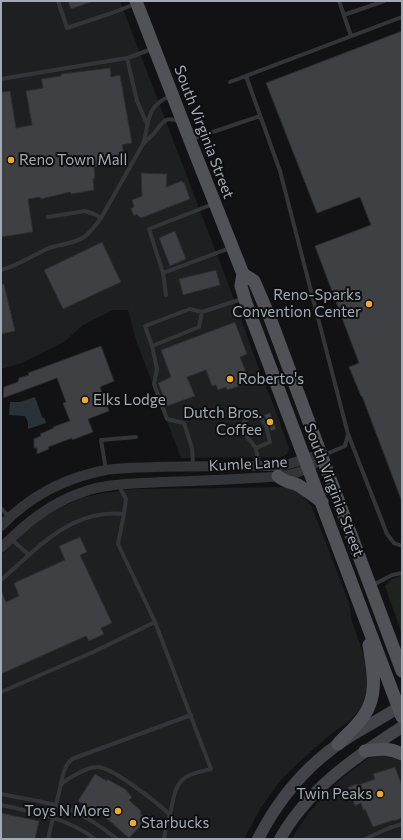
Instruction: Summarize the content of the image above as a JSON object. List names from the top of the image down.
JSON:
{
  "streets": {
    "main road": ["South Virginia Street"],
    "street": ["Kumle Lane"]
  },
  "crossings": [
    ["South Virginia Street", "Kumle Lane"]
  ],
  "places": [
    "Reno Town Mall",
    "Reno-Sparks Convention Center",
    "Roberto's",
    "Elks Lodge",
    "Dutch Bros. Coffee",
    "Twin Peaks",
    "Toys N More",
    "Starbucks"
  ]
}
